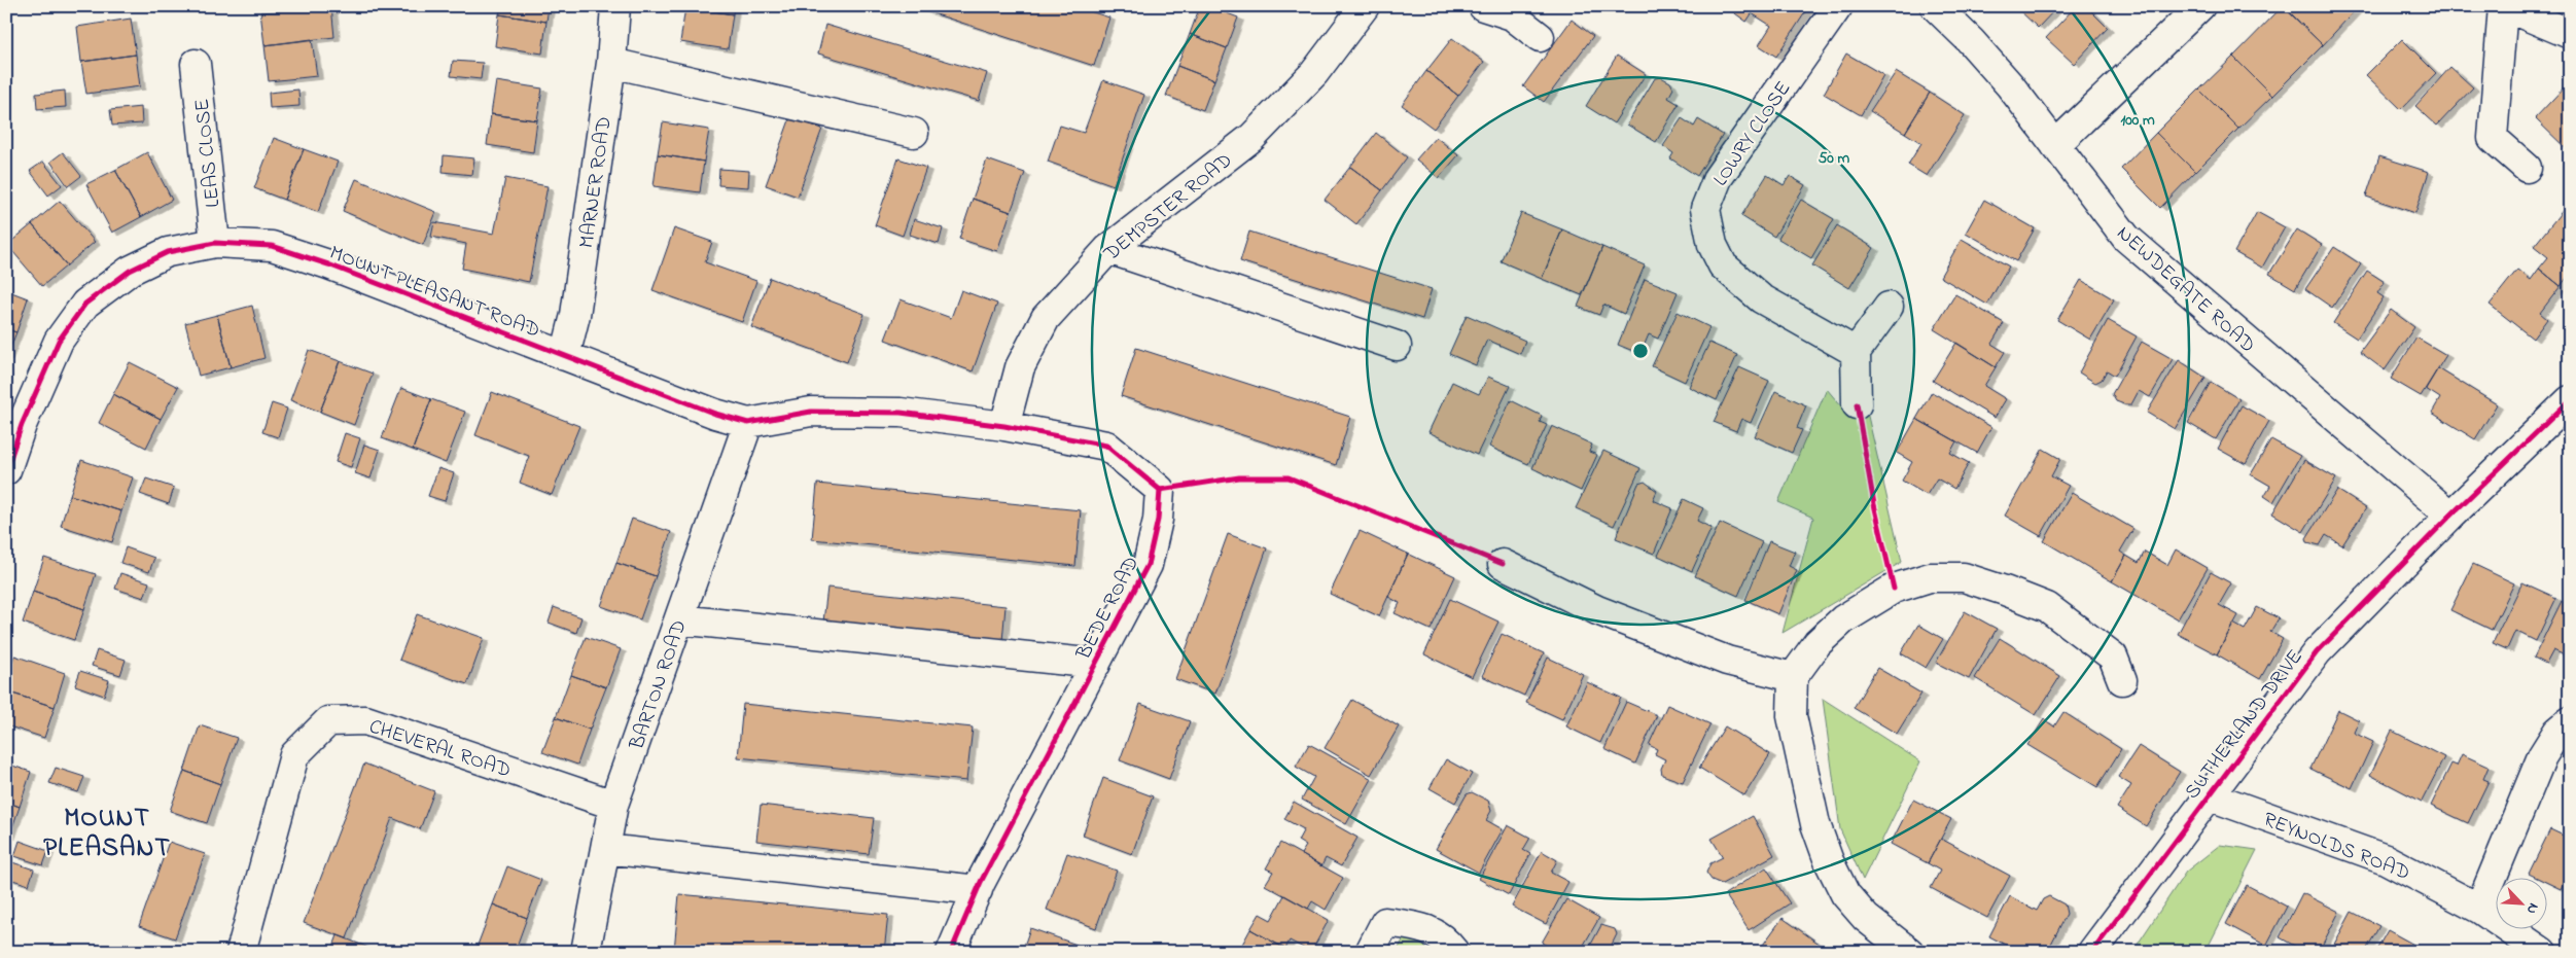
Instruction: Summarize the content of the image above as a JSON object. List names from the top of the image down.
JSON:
{
  "streets": {
    "street": [
      "LOWRY CLOSE",
      "LEAS CLOSE",
      "MARNER ROAD",
      "DEMPSTER ROAD",
      "NEWDEGATE ROAD",
      "MOUNT PLEASANT ROAD",
      "BEDE ROAD",
      "BARTON ROAD",
      "SUTHERLAND DRIVE",
      "CHEVERAL ROAD",
      "REYNOLDS ROAD"
    ]
  },
  "crossings": [
    ["LEAS CLOSE", "MOUNT PLEASANT ROAD"],
    ["MARNER ROAD", "MOUNT PLEASANT ROAD"],
    ["DEMPSTER ROAD", "BEDE ROAD"],
    ["NEWDEGATE ROAD", "SUTHERLAND DRIVE"],
    ["MOUNT PLEASANT ROAD", "BEDE ROAD"],
    ["MOUNT PLEASANT ROAD", "BARTON ROAD"],
    ["BEDE ROAD", "BARTON ROAD"],
    ["BARTON ROAD", "CHEVERAL ROAD"],
    ["SUTHERLAND DRIVE", "REYNOLDS ROAD"]
  ],
  "districts": ["MOUNT PLEASANT"],
  "north": "bottom right",
  "rings": ["100 m", "50 m"]
}
